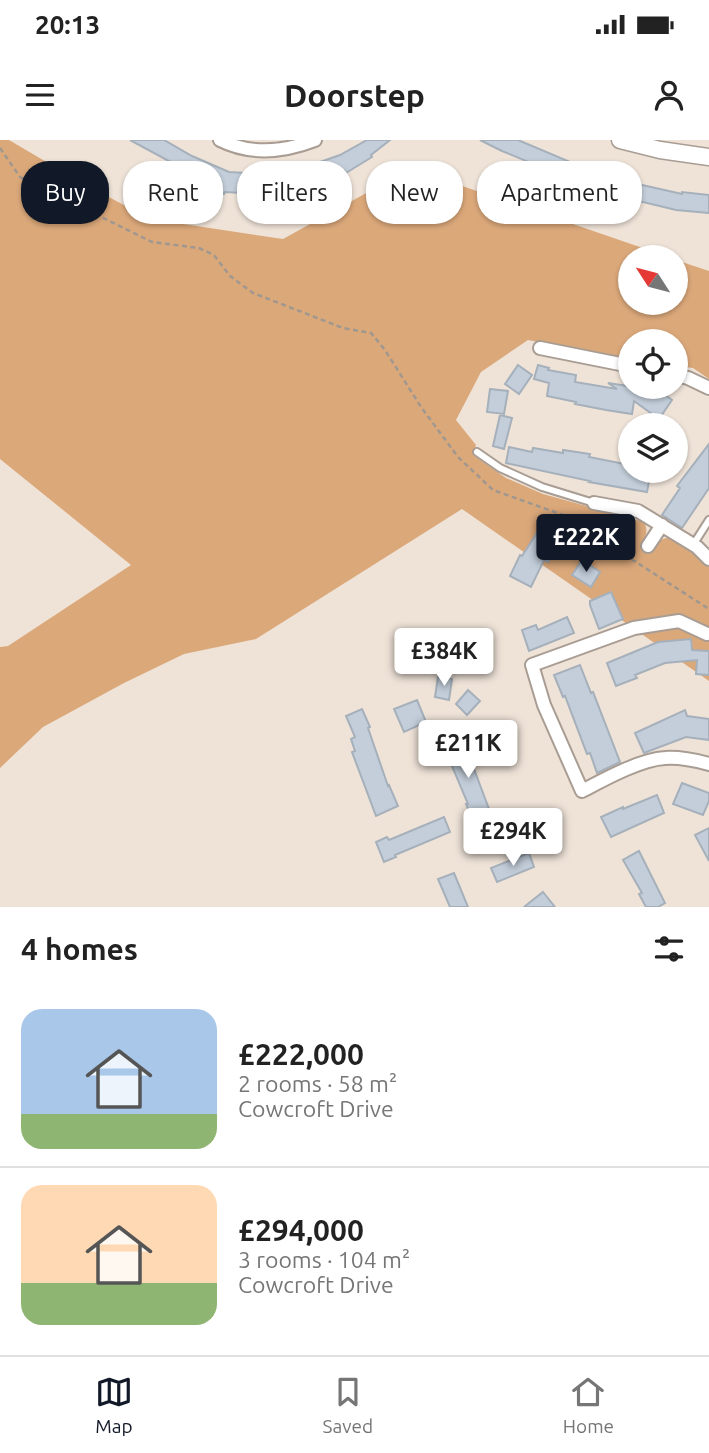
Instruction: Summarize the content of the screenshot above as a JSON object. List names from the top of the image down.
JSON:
{
  "north": "top left",
  "page": {
    "status": "20:13",
    "header": "Doorstep",
    "chip": [
      "Buy",
      "Rent",
      "Filters",
      "New",
      "Apartment"
    ],
    "price": [
      "£222K",
      "£384K",
      "£211K",
      "£294K"
    ],
    "heading": "4 homes",
    "list": [
      {
        "name": "£222,000",
        "note": "2 rooms · 58 m² · Cowcroft Drive"
      },
      {
        "name": "£294,000",
        "note": "3 rooms · 104 m² · Cowcroft Drive"
      }
    ],
    "tabs": ["Map", "Saved", "Home"]
  }
}
